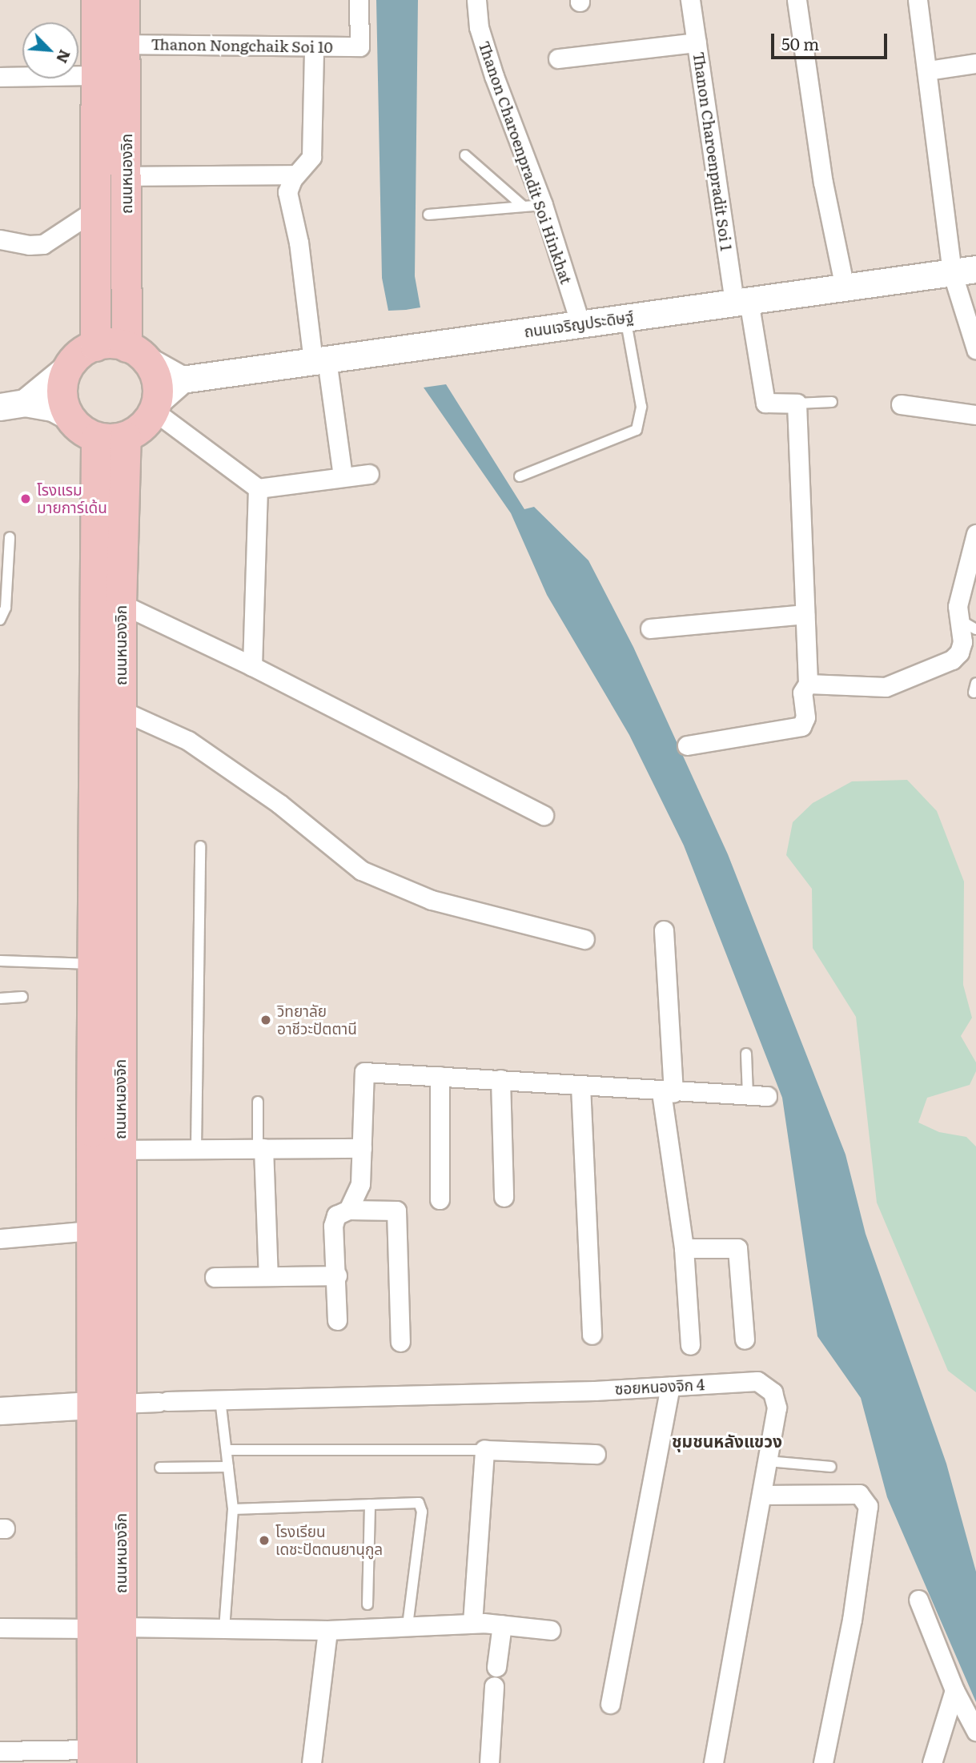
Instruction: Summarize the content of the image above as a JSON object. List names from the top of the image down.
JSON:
{
  "streets": {
    "main road": ["ถนนหนองจิก", "ถนนเจริญประดิษฐ์"],
    "street": [
      "Thanon Nongchaik Soi 10",
      "Thanon Charoenpradit Soi 1",
      "Thanon Charoenpradit Soi Hinkhat",
      "ซอยหนองจิก 4"
    ]
  },
  "crossings": [
    ["Thanon Nongchaik Soi 10", "ถนนหนองจิก"],
    ["Thanon Charoenpradit Soi 1", "ถนนเจริญประดิษฐ์"],
    ["Thanon Charoenpradit Soi Hinkhat", "ถนนเจริญประดิษฐ์"],
    ["ถนนหนองจิก", "ซอยหนองจิก 4"]
  ],
  "districts": ["ชุมชนหลังแขวง"],
  "places": ["โรงแรม มายการ์เด้น", "วิทยาลัย อาชีวะปัตตานี", "โรงเรียน เดชะปัตตนยานุกูล"],
  "scale_bar": "50 m",
  "north": "bottom right"
}
